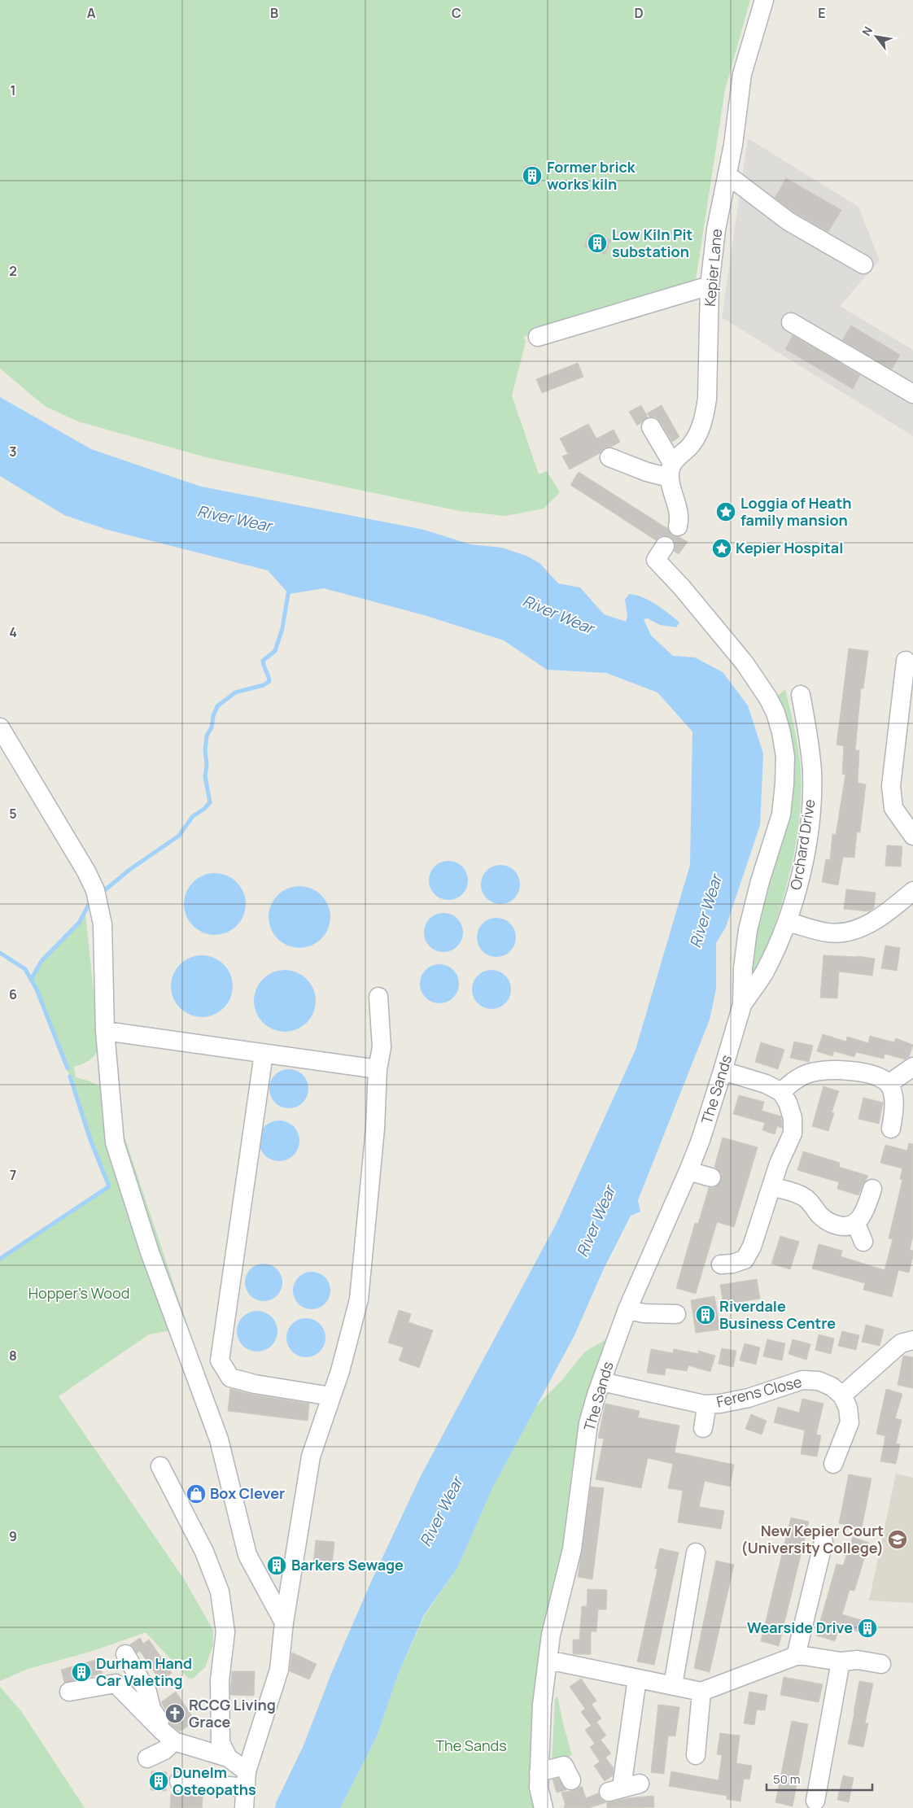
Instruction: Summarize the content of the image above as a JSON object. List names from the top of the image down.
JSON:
{
  "streets": {
    "street": [
      "Kepier Lane",
      "Orchard Drive",
      "The Sands",
      "Ferens Close"
    ]
  },
  "crossings": [
    ["Orchard Drive", "The Sands"],
    ["The Sands", "Ferens Close"]
  ],
  "water": ["River Wear"],
  "parks": ["Hopper's Wood", "The Sands"],
  "places": {
    "building": [
      "Former brick works kiln",
      "Low Kiln Pit substation",
      "Riverdale Business Centre",
      "Barkers Sewage",
      "Wearside Drive",
      "Durham Hand Car Valeting",
      "Dunelm Osteopaths"
    ],
    "place": ["Loggia of Heath family mansion", "Kepier Hospital"],
    "shop": ["Box Clever"],
    "school or university": ["New Kepier Court (University College)"],
    "church": ["RCCG Living Grace"]
  },
  "scale_bar": "50 m",
  "north": "top left",
  "grid": {
    "columns": [
      "A",
      "B",
      "C",
      "D",
      "E"
    ],
    "rows": [
      "1",
      "2",
      "3",
      "4",
      "5",
      "6",
      "7",
      "8",
      "9"
    ]
  }
}
